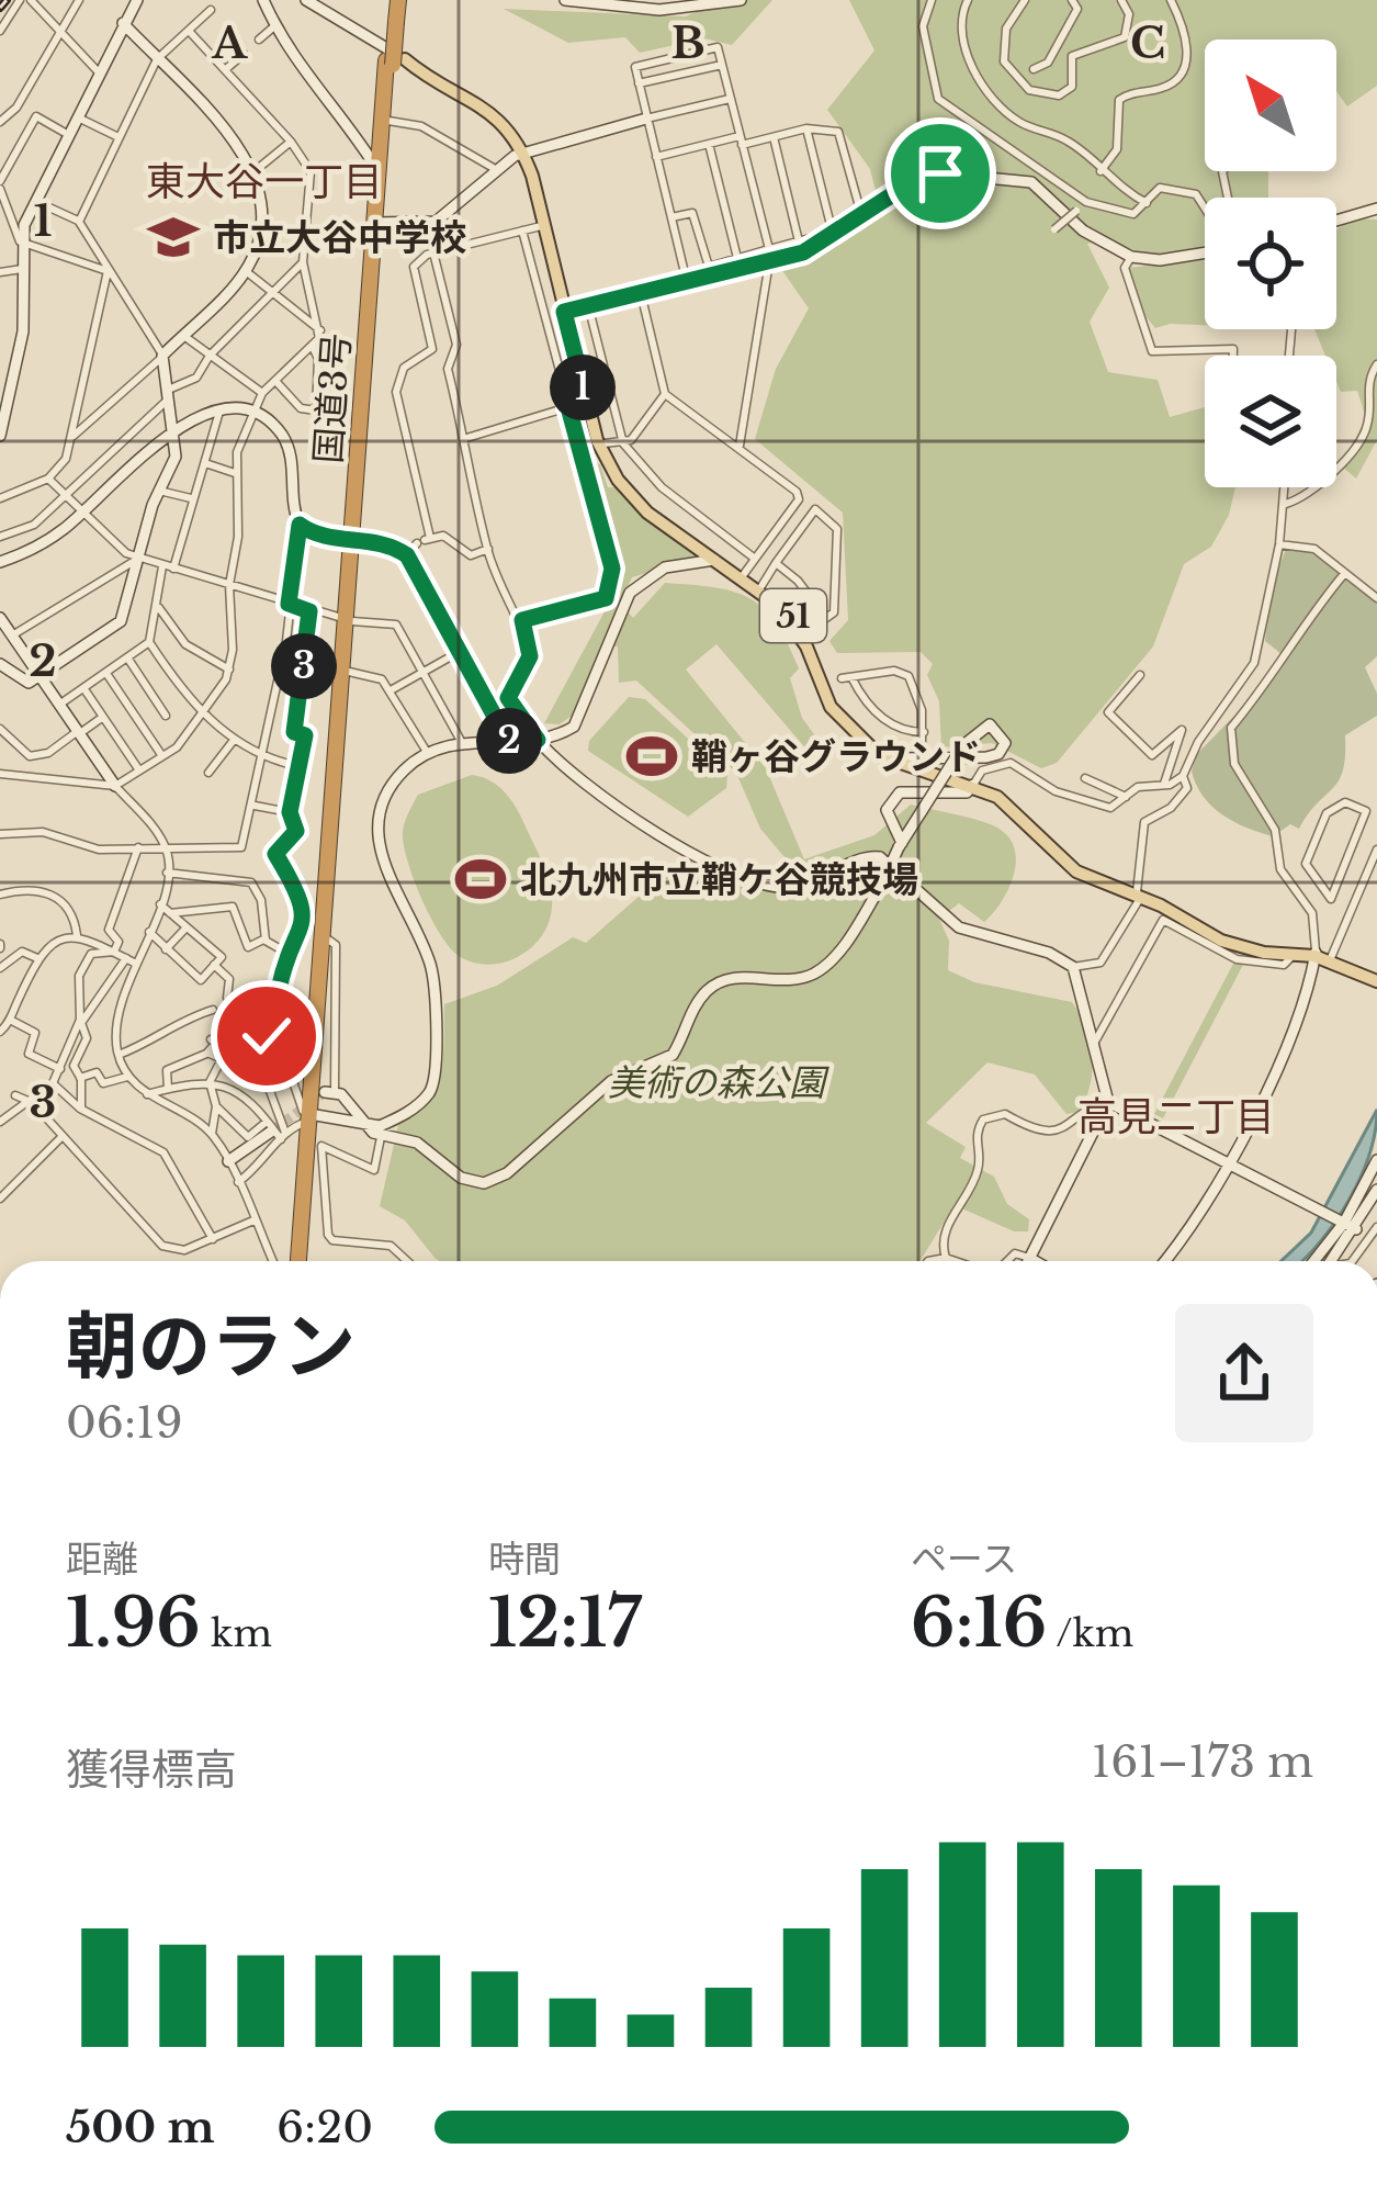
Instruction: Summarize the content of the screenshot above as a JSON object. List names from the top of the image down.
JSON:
{
  "streets": {
    "highway": ["国道3号"],
    "main road": ["51"]
  },
  "crossings": [
    ["国道3号", "51"]
  ],
  "districts": ["東大谷一丁目", "高見二丁目"],
  "parks": ["美術の森公園"],
  "places": {
    "school or university": ["市立大谷中学校"],
    "sports": ["鞘ヶ谷グラウンド", "北九州市立鞘ケ谷競技場"]
  },
  "north": "top left",
  "page": {
    "pins": ["1", "3", "2"],
    "heading": ["朝のラン", "06:19"],
    "stats": [
      ["距離", "1.96 km"],
      ["時間", "12:17"],
      ["ペース", "6:16 /km"]
    ],
    "chart": ["獲得標高", "161–173 m"],
    "list": [
      {
        "name": "500 m",
        "note": "6:20"
      }
    ]
  },
  "grid": {
    "columns": ["A", "B", "C"],
    "rows": ["1", "2", "3"]
  }
}
